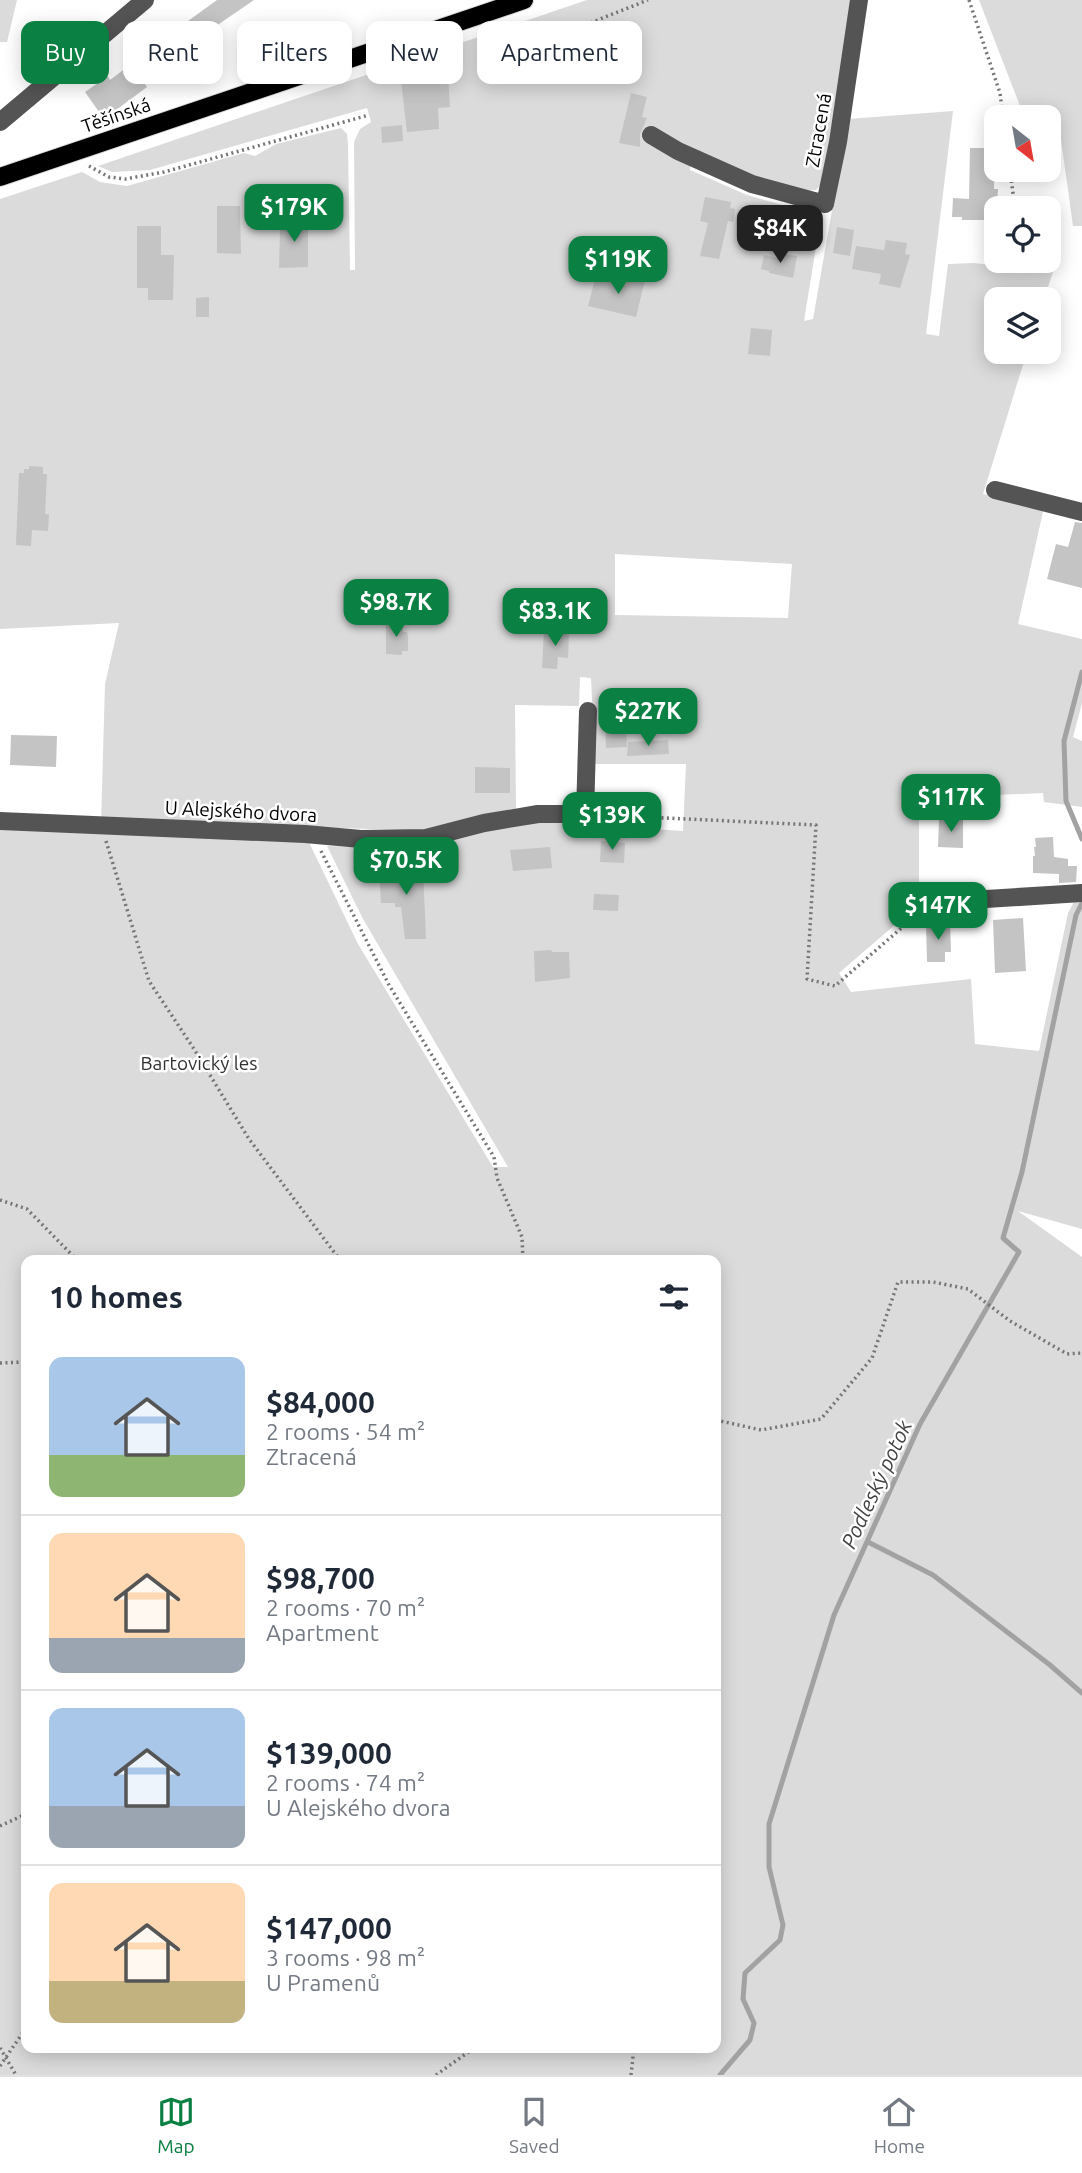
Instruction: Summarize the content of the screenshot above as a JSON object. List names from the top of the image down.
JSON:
{
  "streets": {
    "main road": ["Těšínská"],
    "street": ["Ztracená", "U Alejského dvora"]
  },
  "water": ["Podleský potok"],
  "parks": ["Bartovický les"],
  "north": "bottom right",
  "page": {
    "chip": [
      "Buy",
      "Rent",
      "Filters",
      "New",
      "Apartment"
    ],
    "price": [
      "$179K",
      "$84K",
      "$119K",
      "$98.7K",
      "$83.1K",
      "$227K",
      "$117K",
      "$139K",
      "$70.5K",
      "$147K"
    ],
    "heading": "10 homes",
    "list": [
      {
        "name": "$84,000",
        "note": "2 rooms · 54 m² · Ztracená"
      },
      {
        "name": "$98,700",
        "note": "2 rooms · 70 m² · Apartment"
      },
      {
        "name": "$139,000",
        "note": "2 rooms · 74 m² · U Alejského dvora"
      },
      {
        "name": "$147,000",
        "note": "3 rooms · 98 m² · U Pramenů"
      }
    ],
    "tabs": ["Map", "Saved", "Home"]
  }
}
